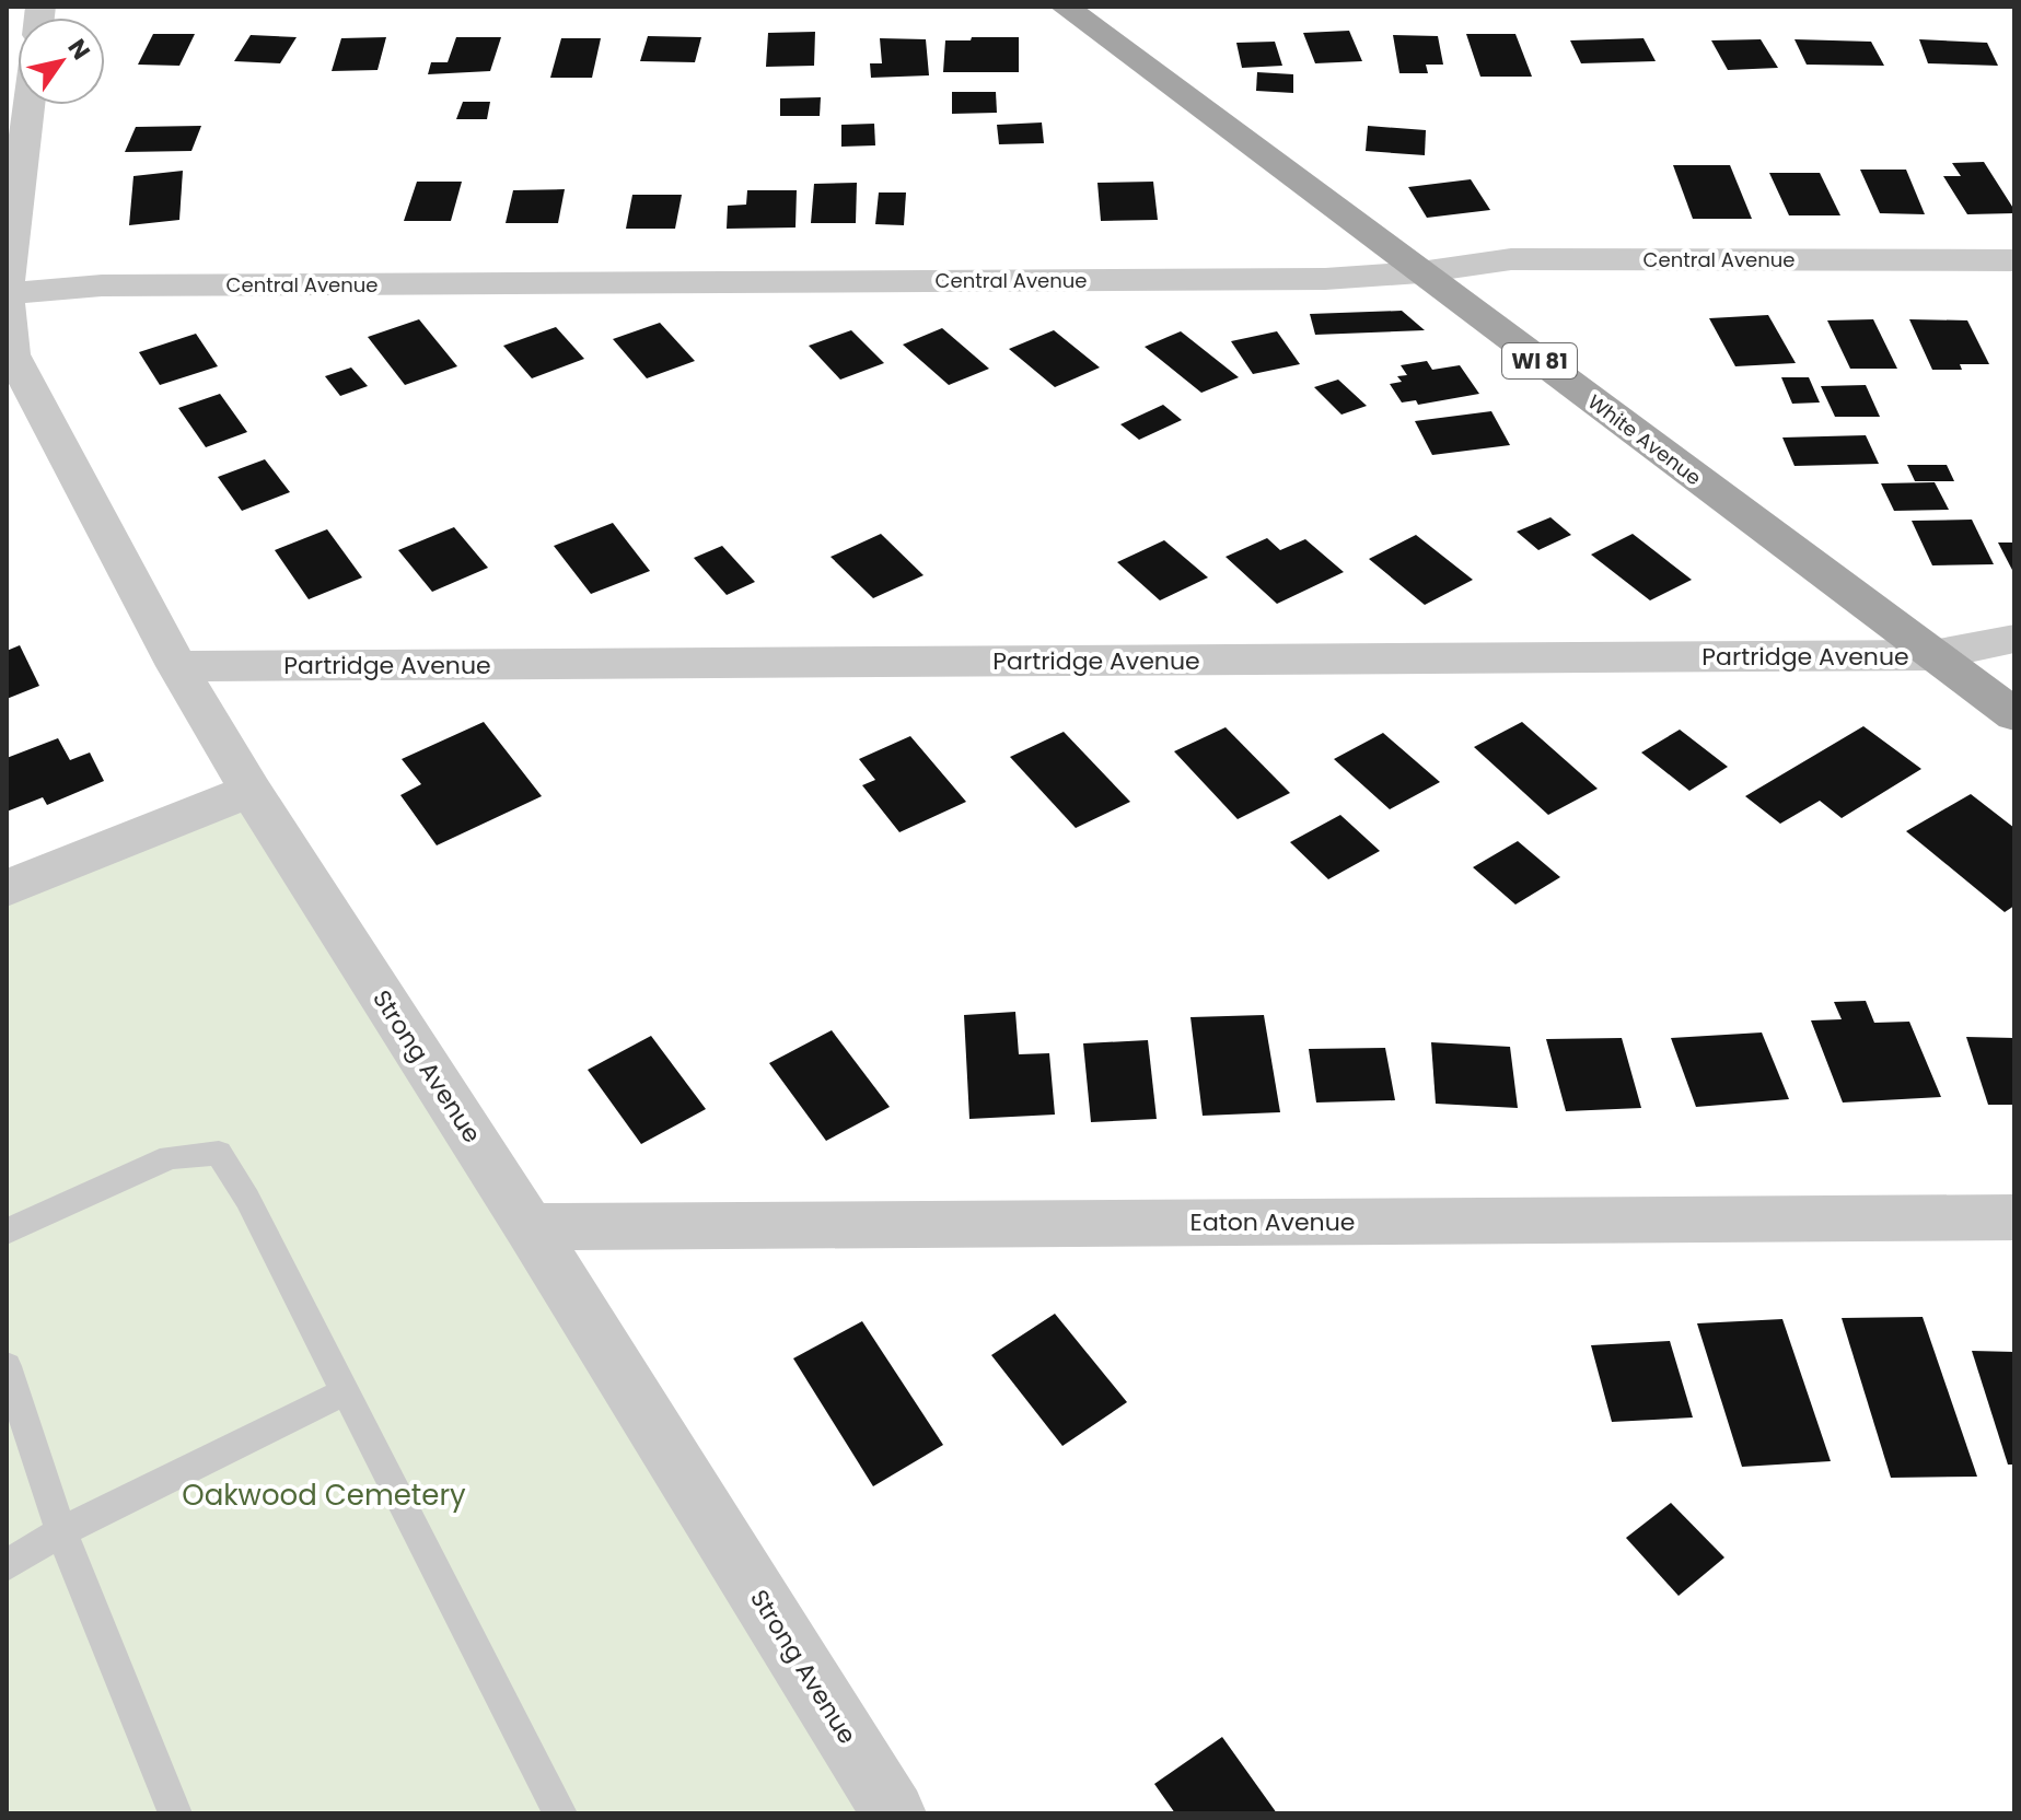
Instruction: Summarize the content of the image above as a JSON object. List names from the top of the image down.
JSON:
{
  "streets": {
    "main road": ["WI 81", "White Avenue"],
    "street": [
      "Central Avenue",
      "Partridge Avenue",
      "Strong Avenue",
      "Eaton Avenue"
    ]
  },
  "crossings": [
    ["Central Avenue", "White Avenue"],
    ["Central Avenue", "Strong Avenue"],
    ["White Avenue", "Partridge Avenue"],
    ["Partridge Avenue", "Strong Avenue"],
    ["Strong Avenue", "Eaton Avenue"]
  ],
  "parks": ["Oakwood Cemetery"],
  "north": "top right"
}
